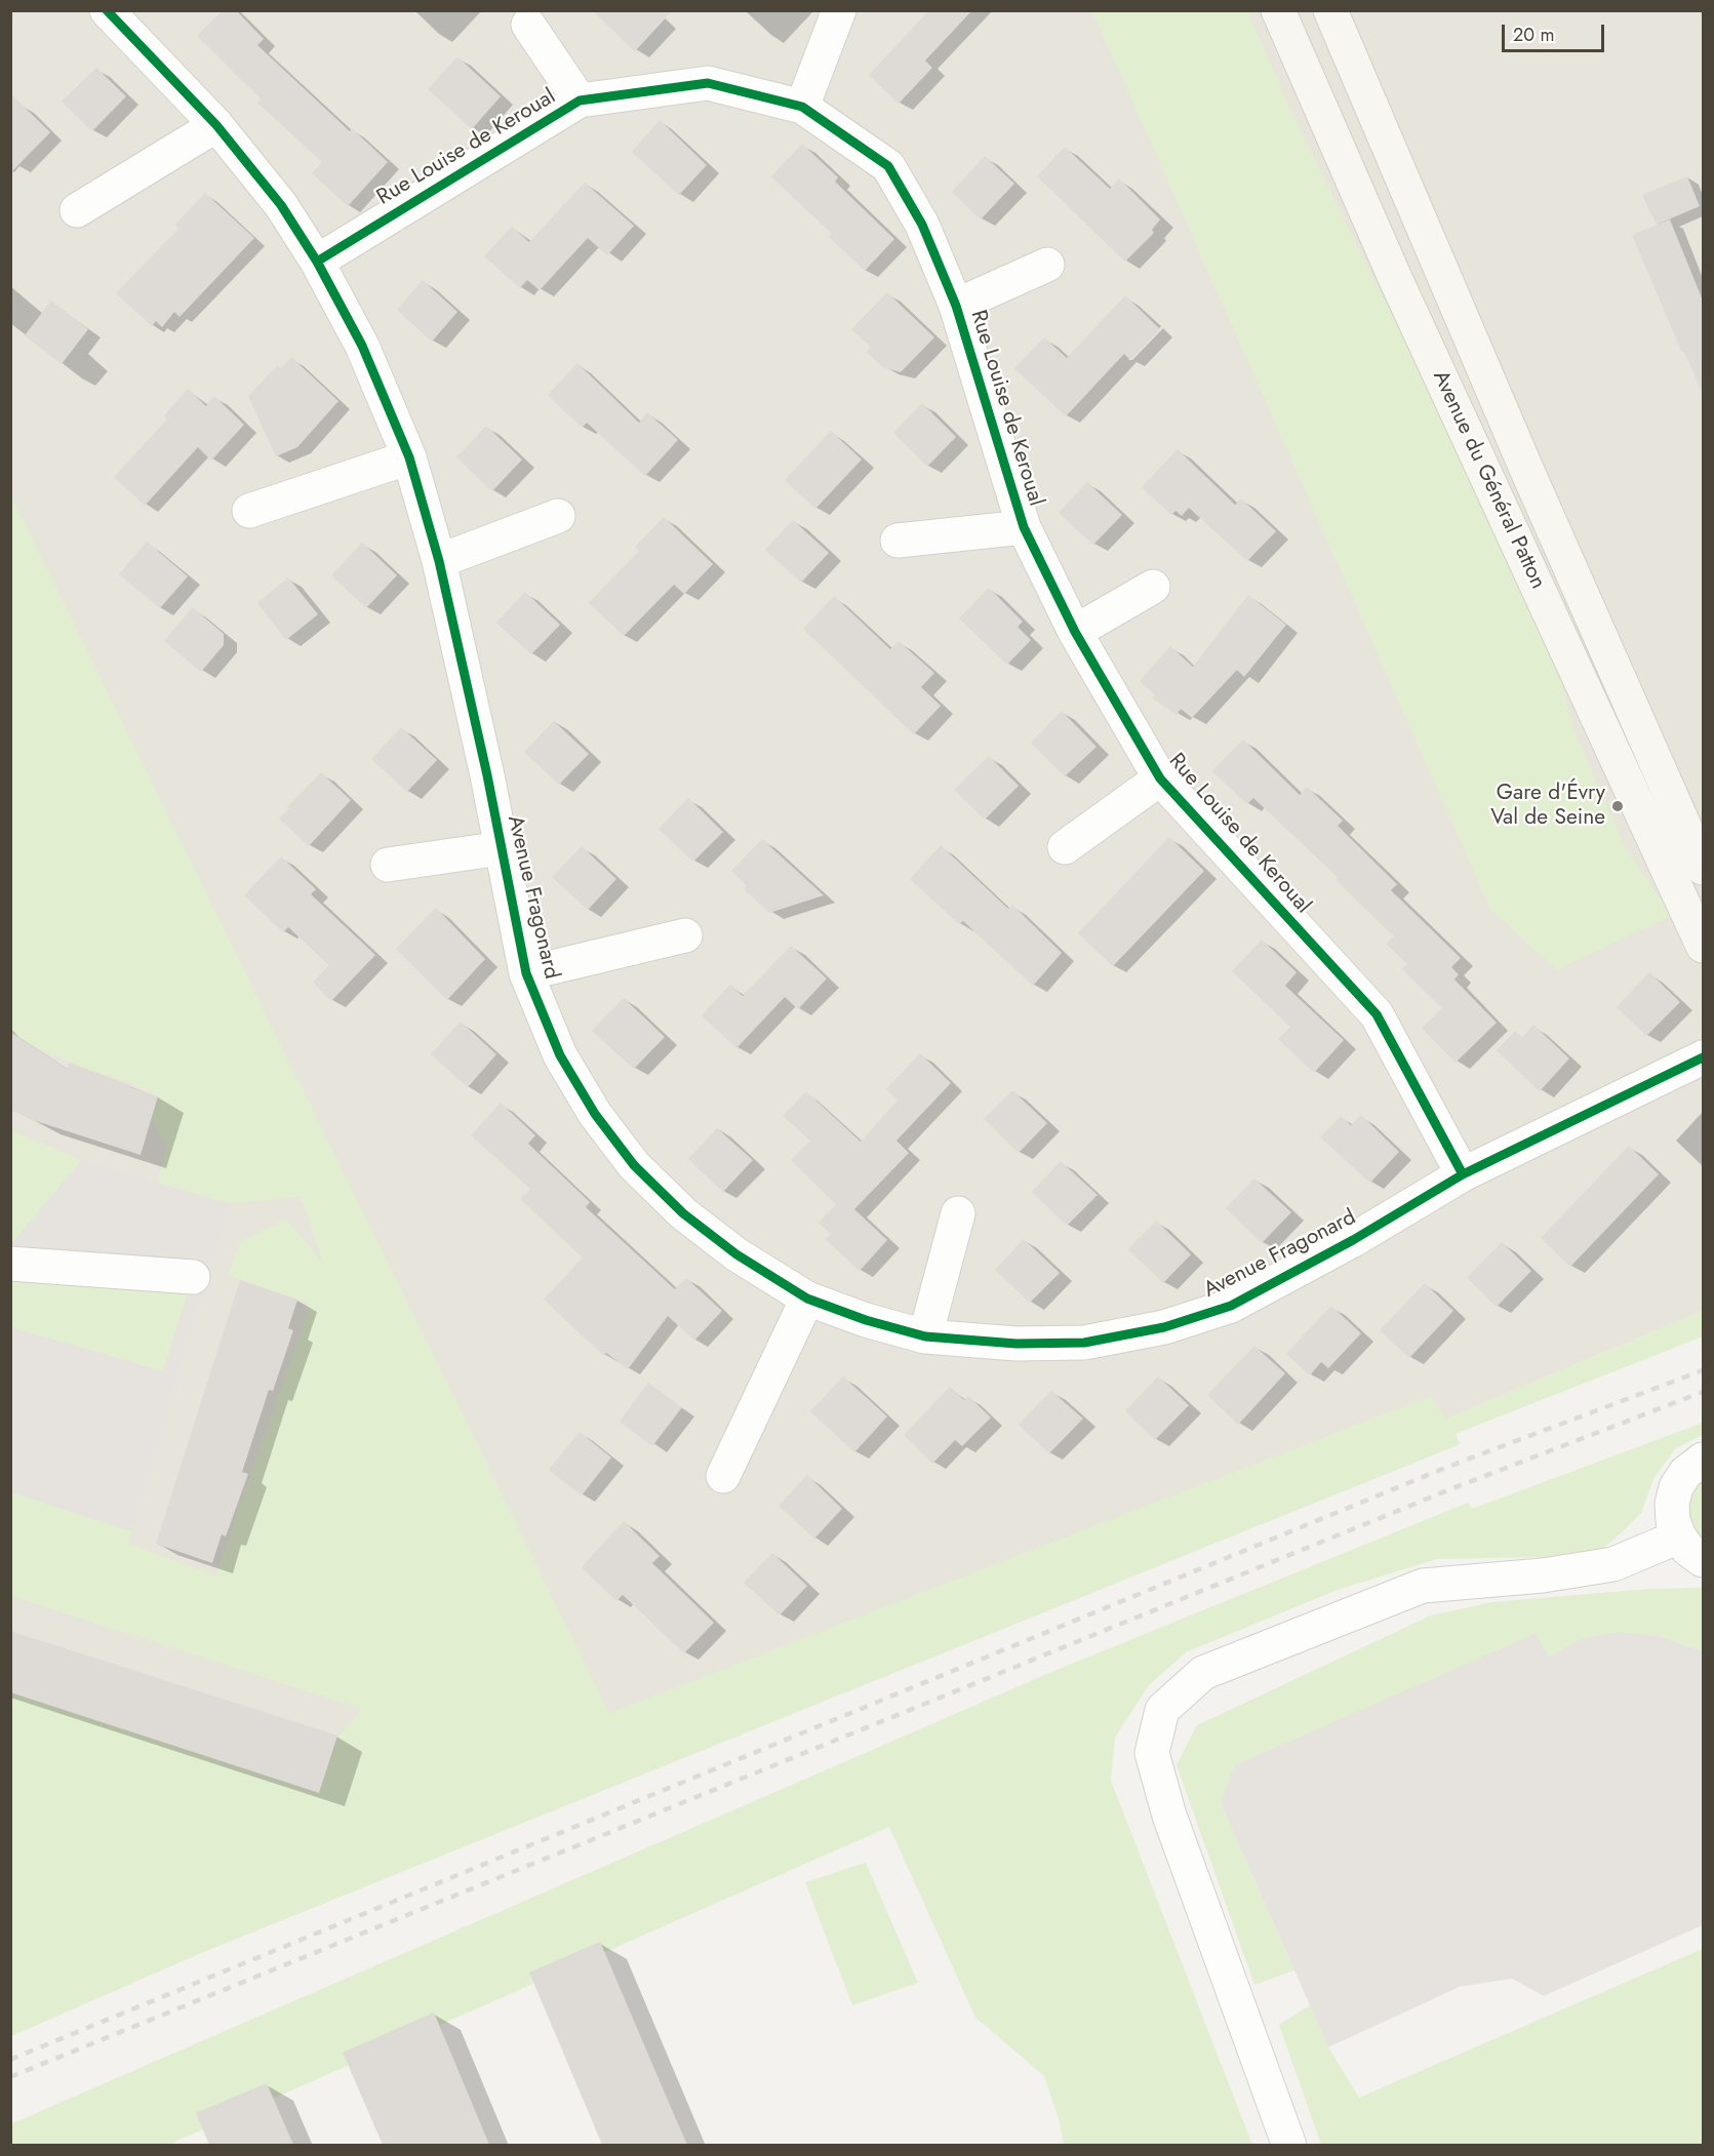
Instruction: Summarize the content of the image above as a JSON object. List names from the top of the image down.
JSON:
{
  "streets": {
    "main road": ["Avenue du Général Patton"],
    "street": ["Rue Louise de Keroual", "Avenue Fragonard"]
  },
  "crossings": [
    ["Rue Louise de Keroual", "Avenue Fragonard"]
  ],
  "places": ["Gare d'Évry Val de Seine"],
  "scale_bar": "20 m"
}
